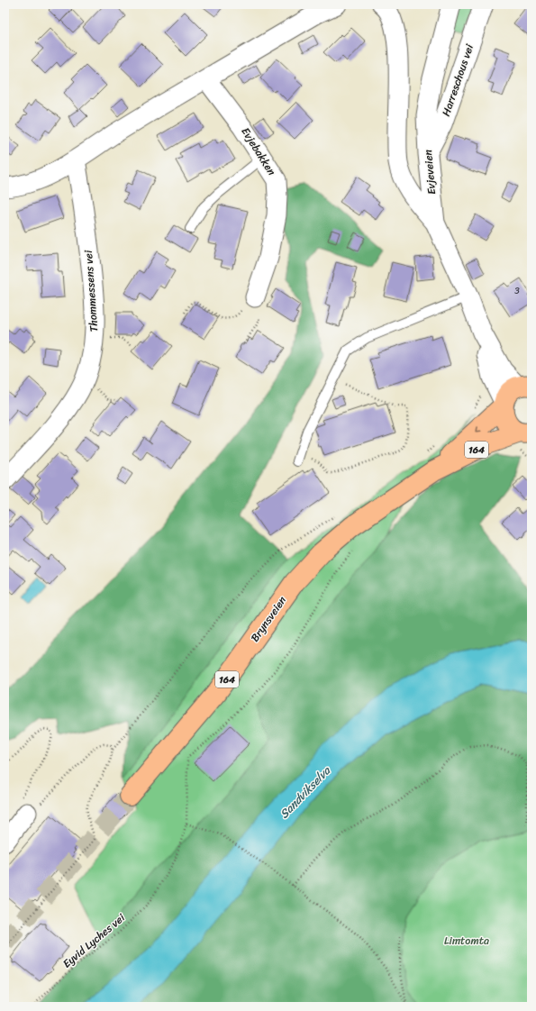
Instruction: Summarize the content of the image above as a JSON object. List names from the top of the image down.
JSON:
{
  "streets": {
    "main road": ["164", "Brynsveien"],
    "street": [
      "Harreschous vei",
      "Evjebakken",
      "Evjeveien",
      "Thommessens vei"
    ],
    "path": ["Eyvid Lyches vei"]
  },
  "crossings": [
    ["Harreschous vei", "Evjeveien"],
    ["Evjeveien", "164"],
    ["Evjeveien", "Brynsveien"],
    ["164", "Brynsveien"]
  ],
  "water": ["Sandvikselva"],
  "parks": ["Limtomta"],
  "house_numbers": ["3"]
}
